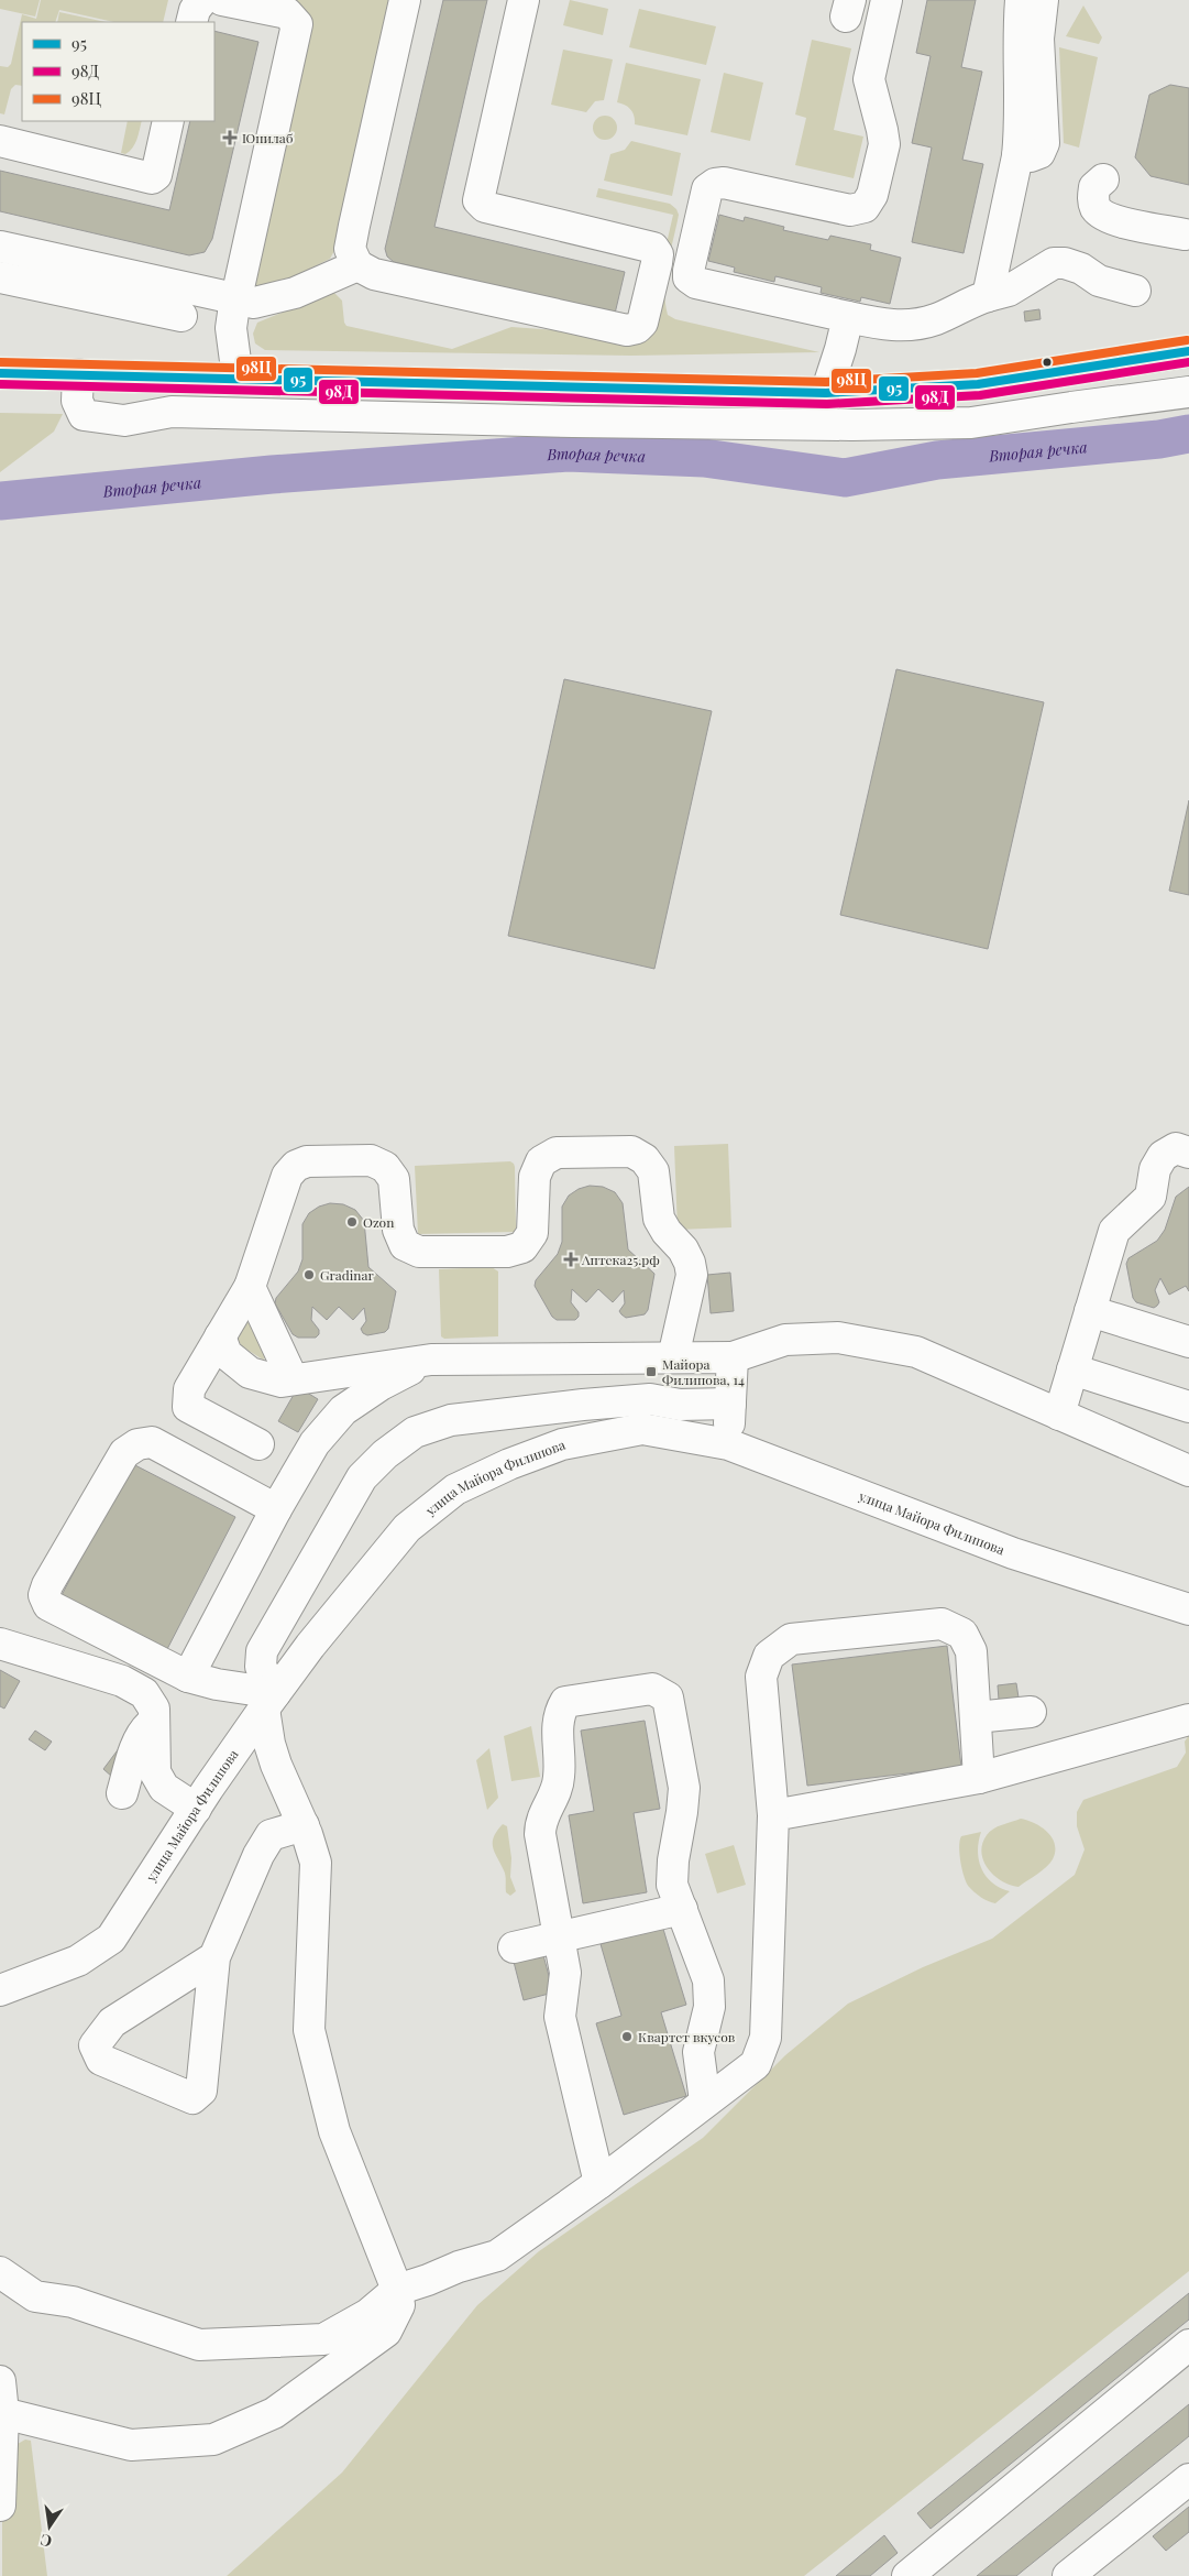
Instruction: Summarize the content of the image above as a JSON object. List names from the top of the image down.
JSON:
{
  "streets": {
    "street": ["улица Майора Филипова"]
  },
  "water": ["Вторая речка"],
  "places": {
    "health": ["Юнилаб", "Аптека25.рф"],
    "other": ["Ozon", "Gradinar", "Квартет вкусов"],
    "transit": ["Майора Филипова, 14"]
  },
  "lines": ["transit line 98Ц", "transit line 95", "transit line 98Д"],
  "legend": ["95", "98Д", "98Ц"],
  "north": "bottom"
}
